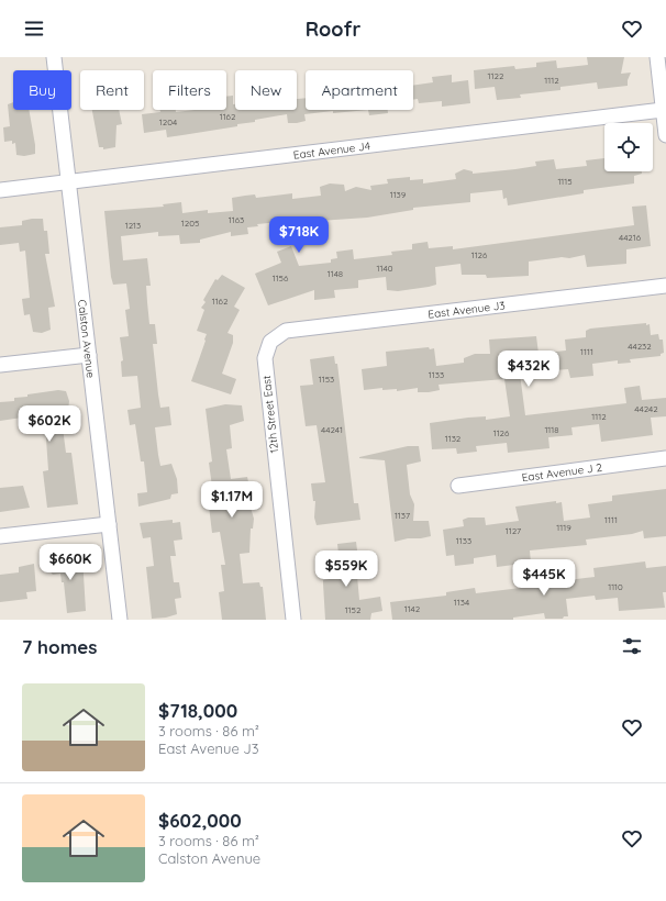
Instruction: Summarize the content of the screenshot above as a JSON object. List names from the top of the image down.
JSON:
{
  "streets": {
    "street": [
      "East Avenue J4",
      "East Avenue J3",
      "Calston Avenue",
      "12th Street East",
      "East Avenue J 2"
    ]
  },
  "crossings": [
    ["East Avenue J4", "Calston Avenue"],
    ["East Avenue J3", "12th Street East"]
  ],
  "house_numbers": [
    "1122",
    "1112",
    "1162",
    "1204",
    "1115",
    "1139",
    "1163",
    "1205",
    "1213",
    "44216",
    "1126",
    "1140",
    "1148",
    "1156",
    "1162",
    "44232",
    "1111",
    "1133",
    "1153",
    "44242",
    "1112",
    "44241",
    "1118",
    "1126",
    "1132",
    "1137",
    "1111",
    "1119",
    "1127",
    "1133",
    "1110",
    "1134",
    "1142",
    "1152"
  ],
  "page": {
    "header": "Roofr",
    "chip": [
      "Buy",
      "Rent",
      "Filters",
      "New",
      "Apartment"
    ],
    "price": [
      "$718K",
      "$432K",
      "$602K",
      "$1.17M",
      "$660K",
      "$559K",
      "$445K"
    ],
    "heading": "7 homes",
    "list": [
      {
        "name": "$718,000",
        "note": "3 rooms · 86 m² · East Avenue J3"
      },
      {
        "name": "$602,000",
        "note": "3 rooms · 86 m² · Calston Avenue"
      }
    ]
  }
}
